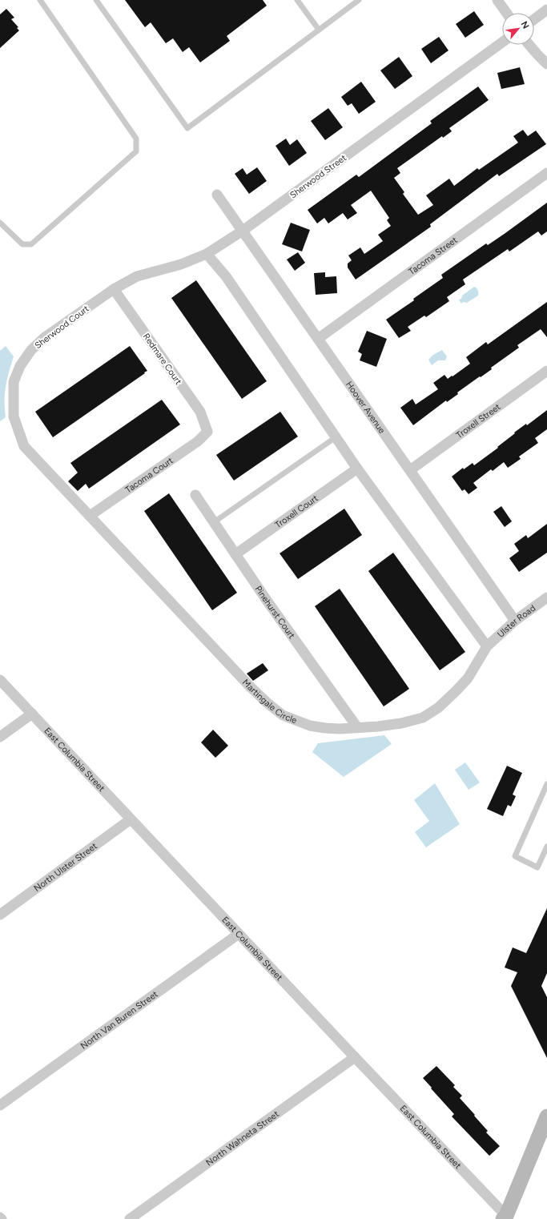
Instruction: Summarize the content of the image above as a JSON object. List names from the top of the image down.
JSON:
{
  "streets": {
    "street": [
      "Sherwood Street",
      "Tacoma Street",
      "Sherwood Court",
      "Redmare Court",
      "Hoover Avenue",
      "Troxell Street",
      "Tacoma Court",
      "Troxell Court",
      "Pinehurst Court",
      "Ulster Road",
      "Martingale Circle",
      "East Columbia Street",
      "North Ulster Street",
      "North Van Buren Street",
      "North Wahneta Street"
    ]
  },
  "crossings": [
    ["Sherwood Street", "Sherwood Court"],
    ["Sherwood Street", "Redmare Court"],
    ["Sherwood Street", "Hoover Avenue"],
    ["Tacoma Street", "Hoover Avenue"],
    ["Sherwood Court", "Redmare Court"],
    ["Sherwood Court", "Tacoma Court"],
    ["Sherwood Court", "Martingale Circle"],
    ["Redmare Court", "Tacoma Court"],
    ["Hoover Avenue", "Troxell Street"],
    ["Hoover Avenue", "Ulster Road"],
    ["Tacoma Court", "Martingale Circle"],
    ["Troxell Court", "Pinehurst Court"],
    ["Pinehurst Court", "Martingale Circle"],
    ["Ulster Road", "Martingale Circle"],
    ["East Columbia Street", "North Ulster Street"],
    ["East Columbia Street", "North Van Buren Street"],
    ["East Columbia Street", "North Wahneta Street"]
  ],
  "north": "top right"
}
